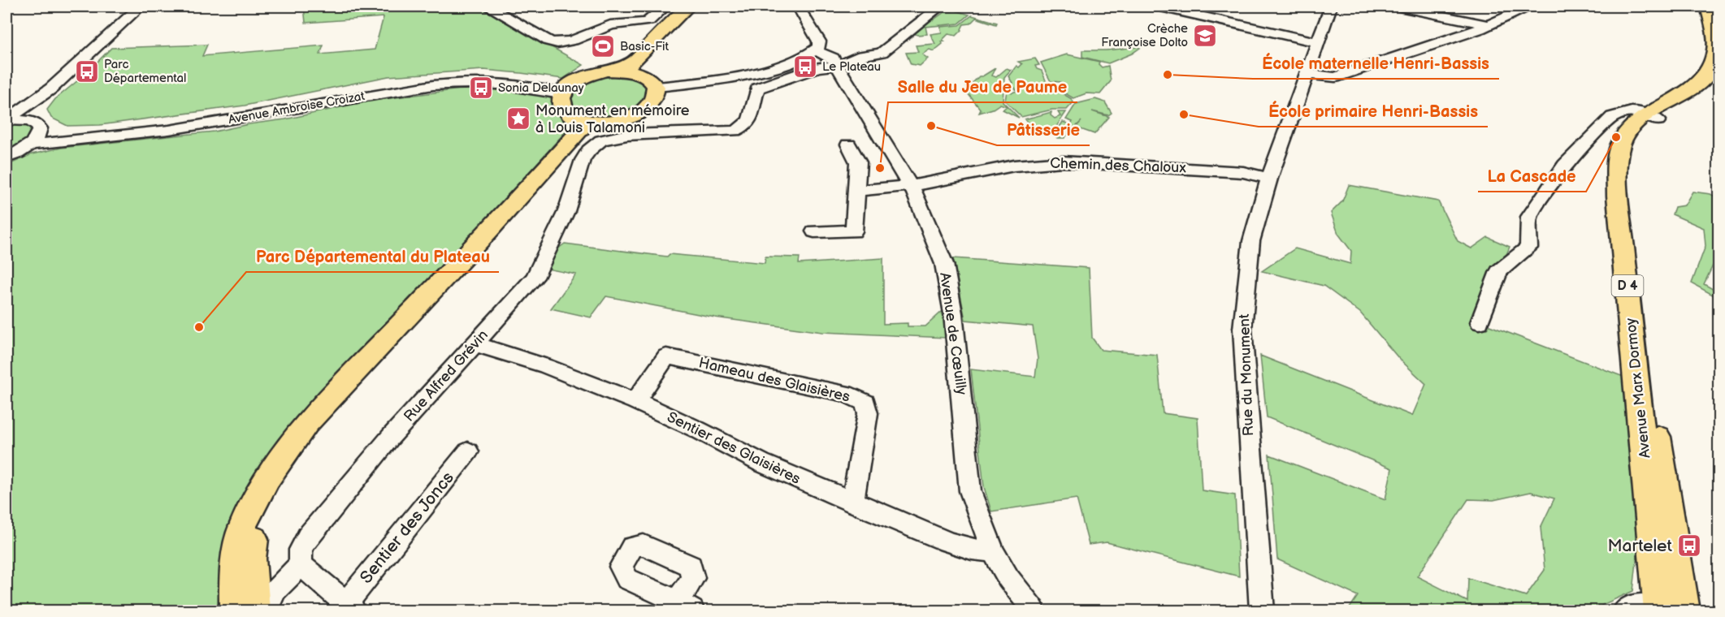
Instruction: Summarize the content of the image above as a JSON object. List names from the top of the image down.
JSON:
{
  "streets": {
    "main road": ["D 4", "Avenue Marx Dormoy"],
    "street": [
      "Avenue Ambroise Croizat",
      "Chemin des Chaloux",
      "Avenue de Cœuilly",
      "Rue du Monument",
      "Rue Alfred Grévin",
      "Hameau des Glaisières",
      "Sentier des Glaisières",
      "Sentier des Joncs"
    ]
  },
  "crossings": [
    ["Chemin des Chaloux", "Avenue de Cœuilly"],
    ["Chemin des Chaloux", "Rue du Monument"],
    ["Avenue de Cœuilly", "Sentier des Glaisières"],
    ["Rue Alfred Grévin", "Sentier des Glaisières"],
    ["Hameau des Glaisières", "Sentier des Glaisières"]
  ],
  "places": {
    "school or university": ["Crèche Françoise Dolto"],
    "sports": ["Basic-Fit"],
    "bus stop": [
      "Le Plateau",
      "Parc Départemental",
      "Sonia Delaunay",
      "Martelet"
    ],
    "other": [
      "École maternelle Henri-Bassis",
      "École primaire Henri-Bassis",
      "Pâtisserie",
      "La Cascade",
      "Salle du Jeu de Paume",
      "Parc Départemental du Plateau"
    ],
    "place": ["Monument en mémoire à Louis Talamoni"]
  }
}
